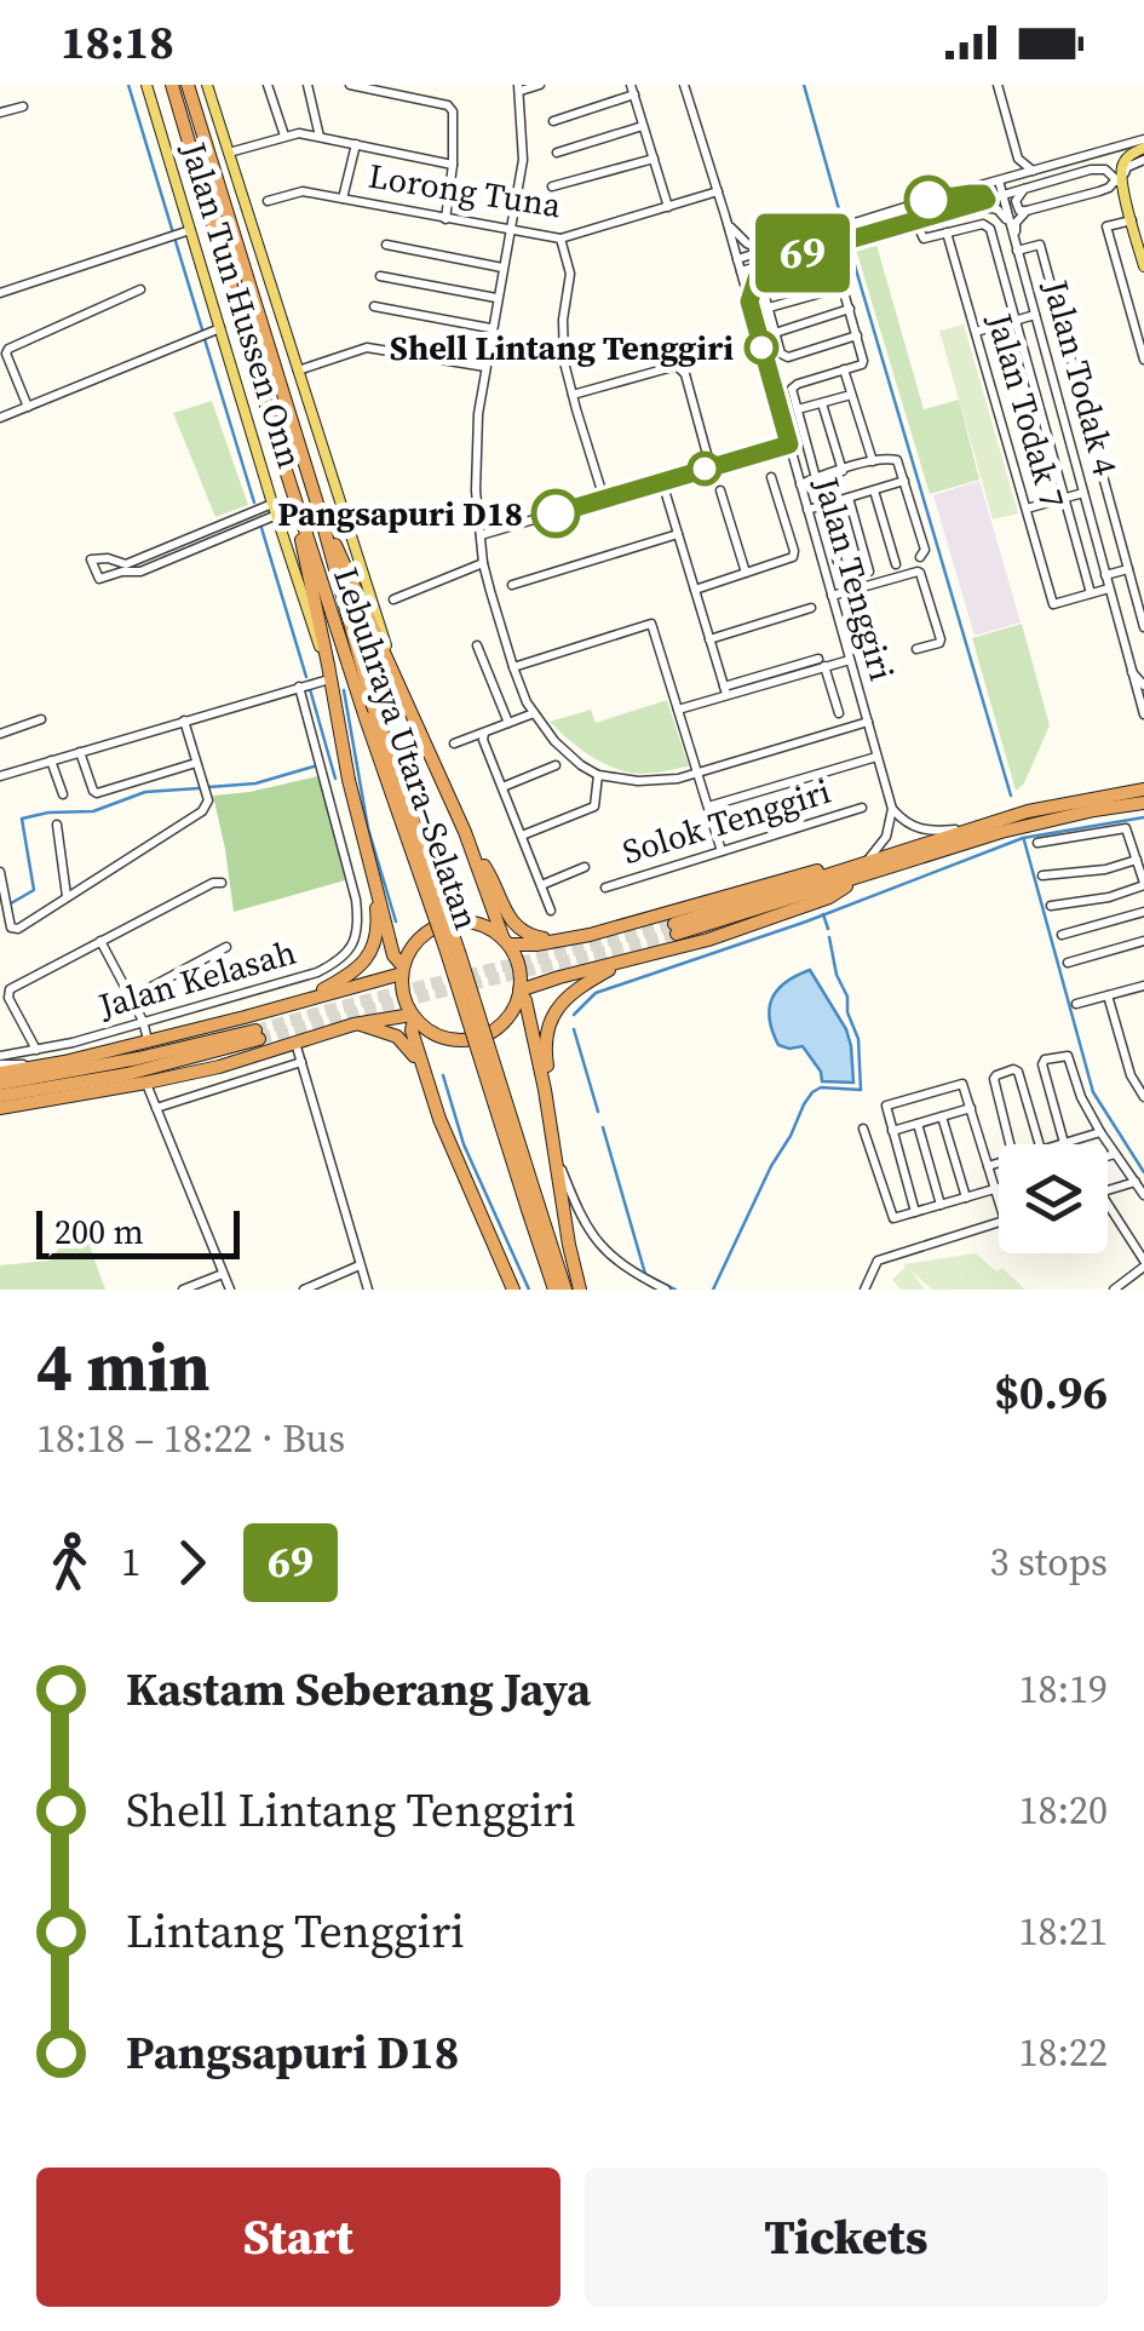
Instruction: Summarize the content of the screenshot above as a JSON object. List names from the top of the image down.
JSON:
{
  "streets": {
    "highway": ["Lebuhraya Utara–Selatan"],
    "main road": ["Jalan Tun Hussen Onn"],
    "street": [
      "Lorong Tuna",
      "Jalan Todak 4",
      "Jalan Todak 7",
      "Jalan Tenggiri",
      "Solok Tenggiri",
      "Jalan Kelasah"
    ]
  },
  "crossings": [
    ["Lorong Tuna", "Jalan Tenggiri"]
  ],
  "places": ["Shell Lintang Tenggiri", "Pangsapuri D18"],
  "lines": ["bus line 69"],
  "scale_bar": "200 m",
  "page": {
    "status": "18:18",
    "on_map": "69",
    "scale": "200 m",
    "heading": ["4 min", "18:18 – 18:22 · Bus", "$0.96"],
    "legs": ["1", "69", "3 stops"],
    "list": [
      {
        "name": "Kastam Seberang Jaya",
        "value": "18:19"
      },
      {
        "name": "Shell Lintang Tenggiri",
        "value": "18:20"
      },
      {
        "name": "Lintang Tenggiri",
        "value": "18:21"
      },
      {
        "name": "Pangsapuri D18",
        "value": "18:22"
      }
    ],
    "buttons": ["Start", "Tickets"]
  }
}
